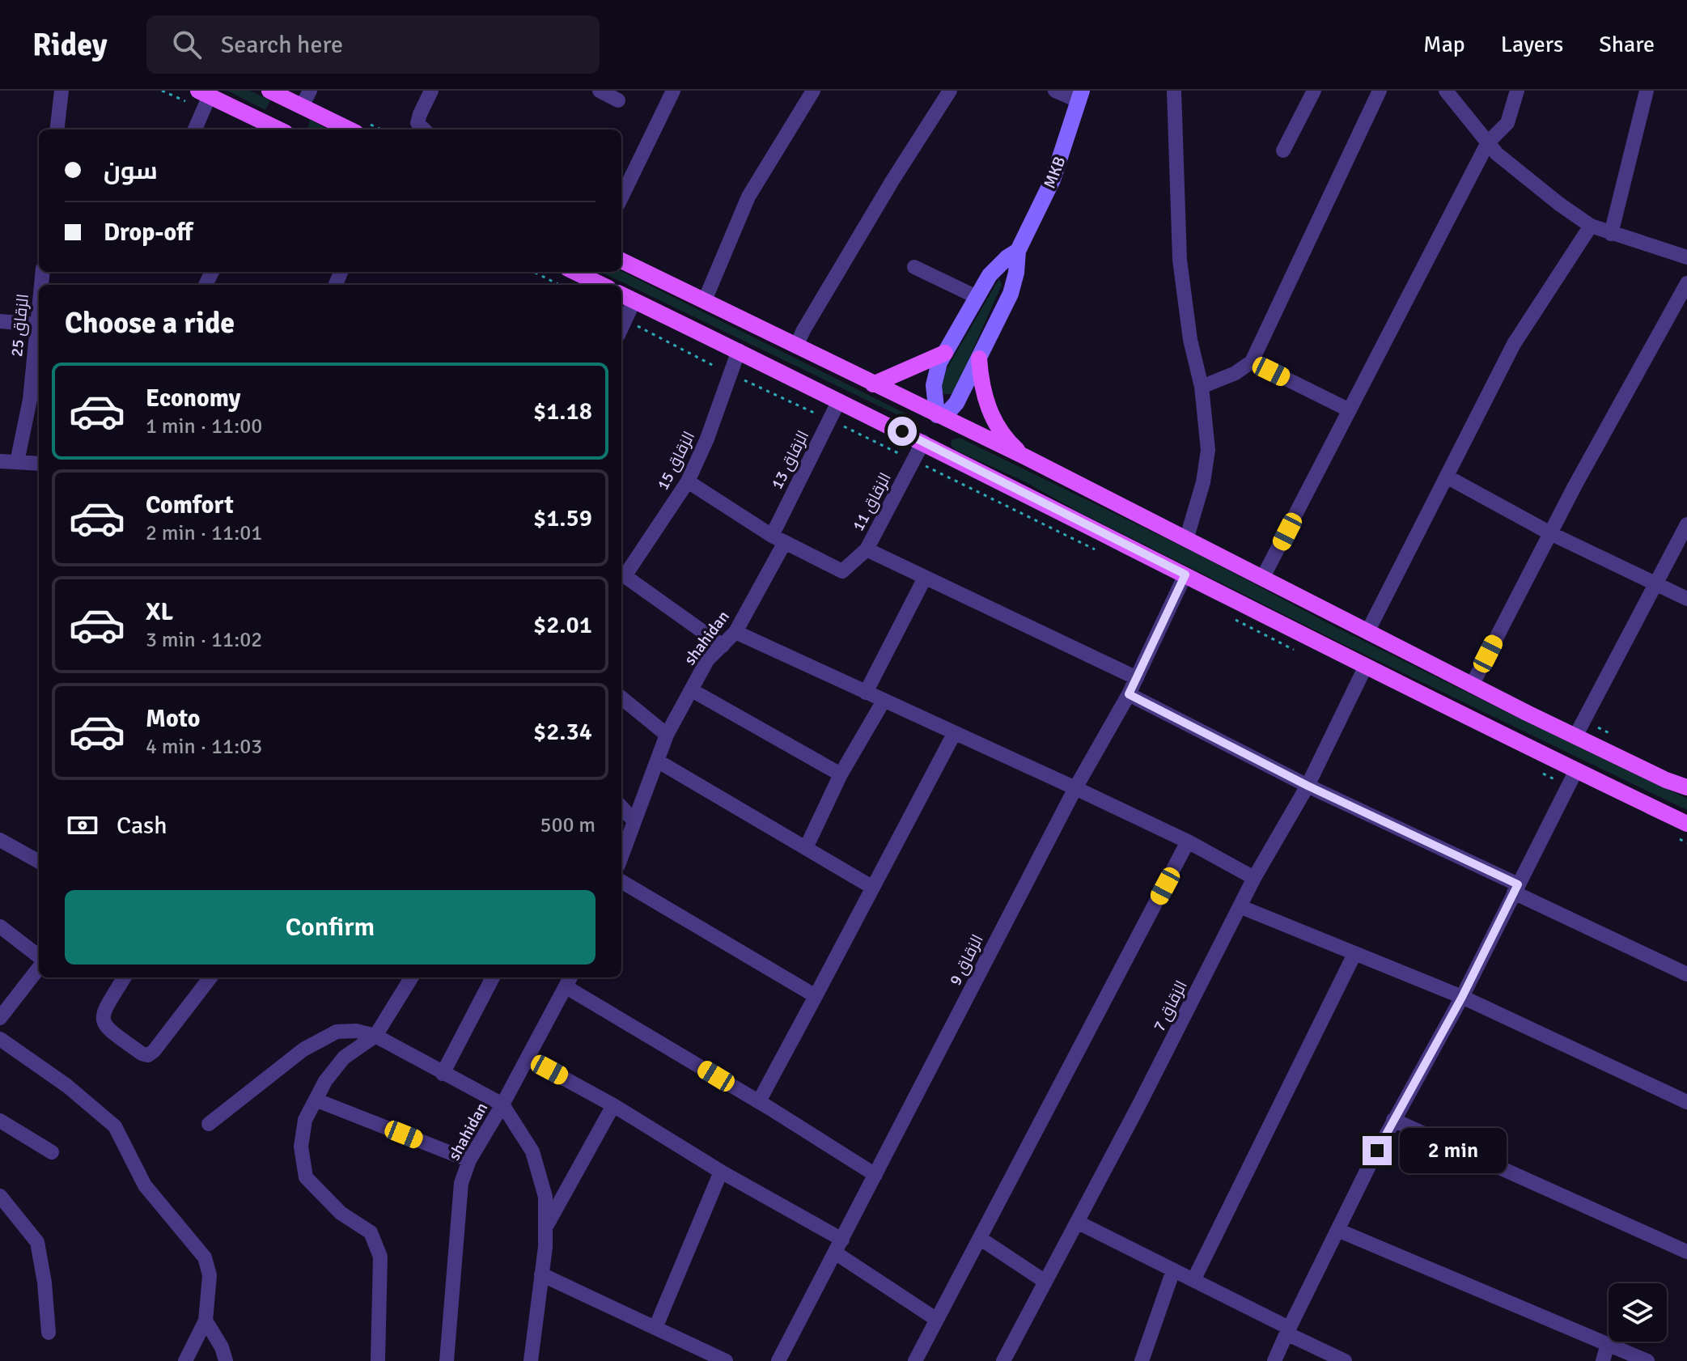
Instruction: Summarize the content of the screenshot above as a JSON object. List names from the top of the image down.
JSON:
{
  "streets": {
    "main road": ["MKB"],
    "street": [
      "الزقاق 25",
      "الزقاق 13",
      "الزقاق 15",
      "الزقاق 11",
      "shahidan",
      "الزقاق 9",
      "الزقاق 7"
    ]
  },
  "crossings": [
    ["الزقاق 13", "الزقاق 11"],
    ["الزقاق 13", "shahidan"],
    ["الزقاق 11", "shahidan"]
  ],
  "page": {
    "header": "Ridey",
    "search": "Search here",
    "nav": ["Map", "Layers", "Share"],
    "banner": ["سون", "Drop-off"],
    "heading": "Choose a ride",
    "list": [
      {
        "name": "Economy",
        "note": "1 min · 11:00",
        "value": "$1.18"
      },
      {
        "name": "Comfort",
        "note": "2 min · 11:01",
        "value": "$1.59"
      },
      {
        "name": "XL",
        "note": "3 min · 11:02",
        "value": "$2.01"
      },
      {
        "name": "Moto",
        "note": "4 min · 11:03",
        "value": "$2.34"
      }
    ],
    "pay": ["Cash", "500 m"],
    "buttons": "Confirm",
    "bubble": "2 min"
  }
}
